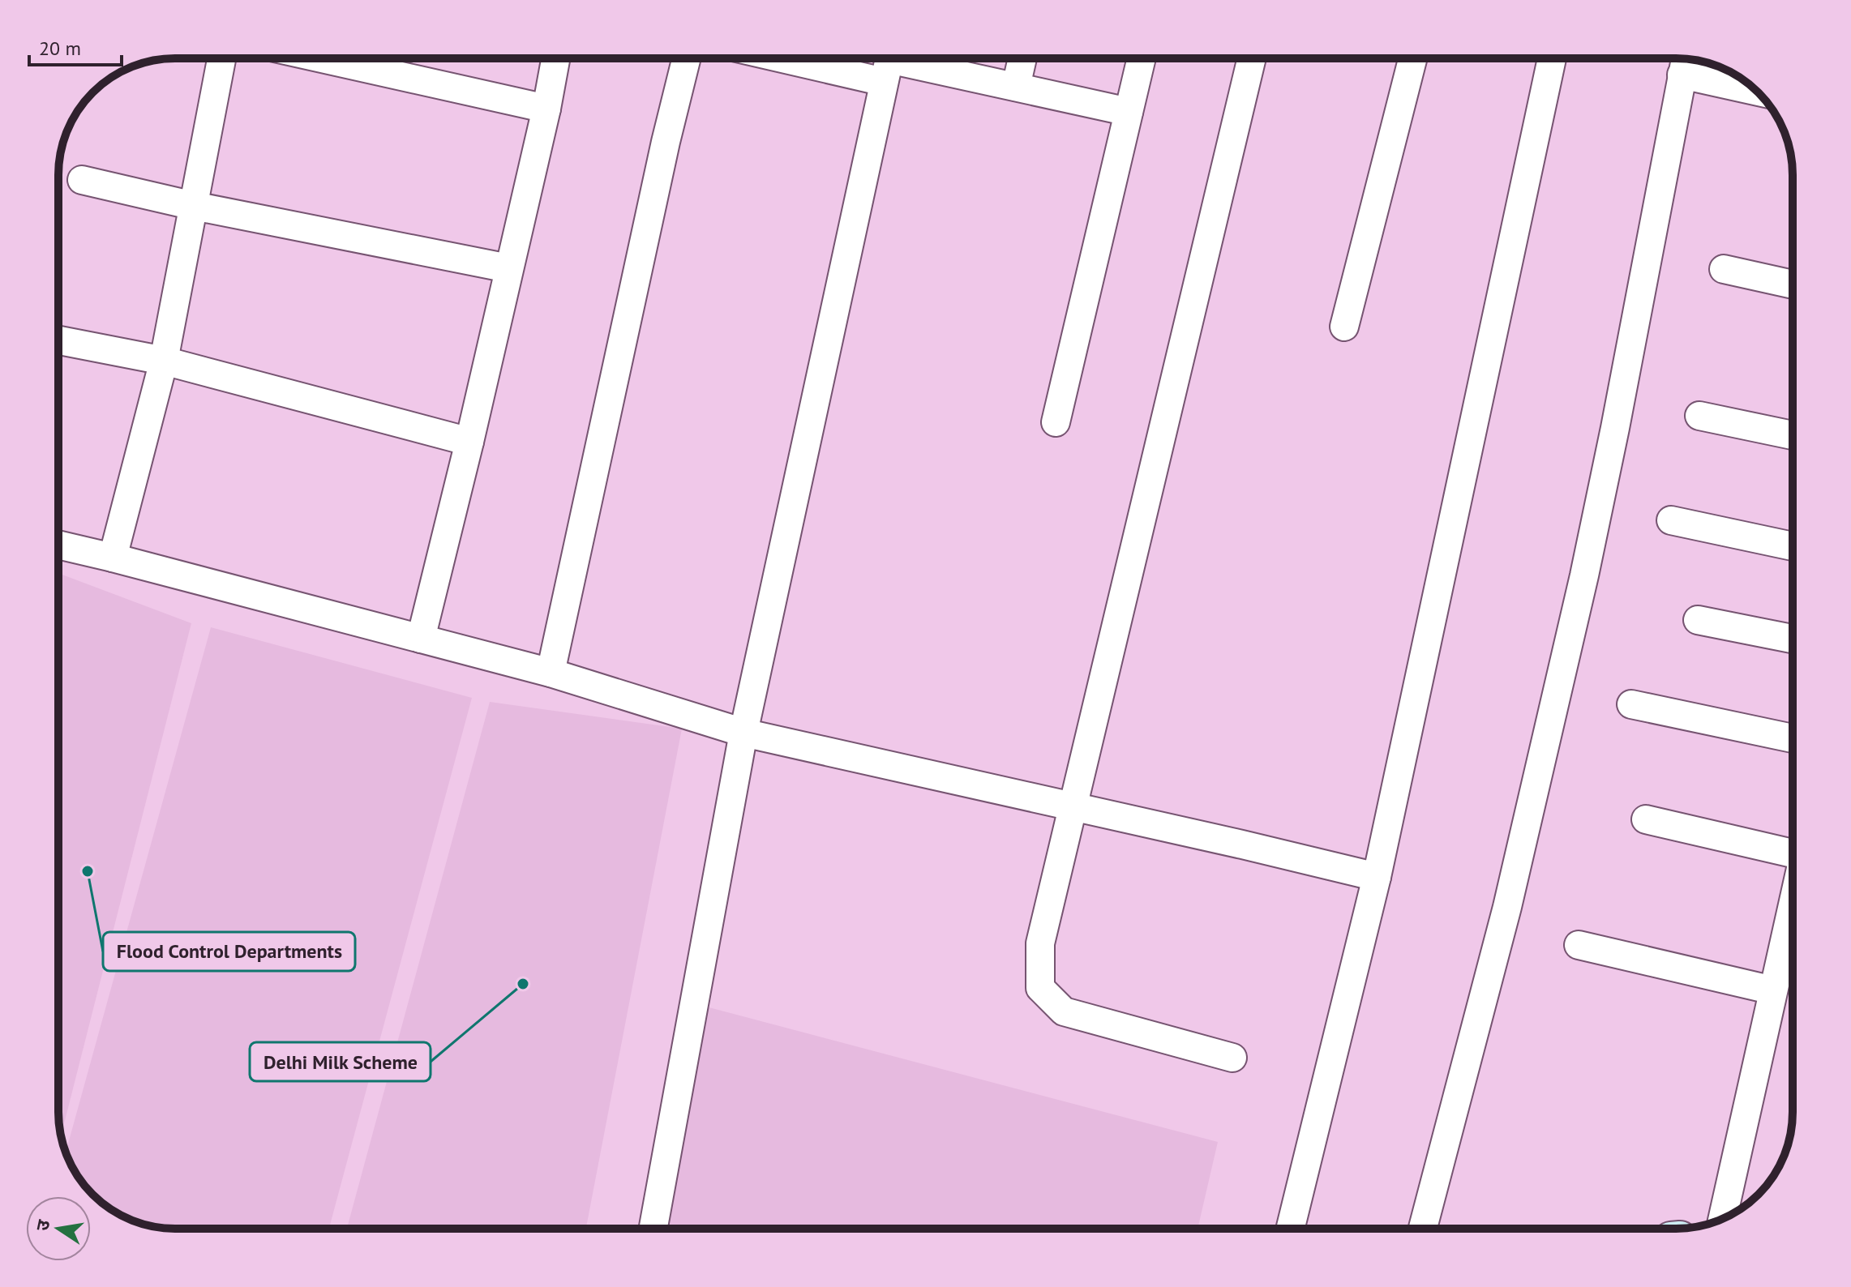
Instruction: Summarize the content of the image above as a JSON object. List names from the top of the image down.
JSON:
{
  "places": ["Flood Control Departments", "Delhi Milk Scheme"],
  "scale_bar": "20 m",
  "north": "left"
}
